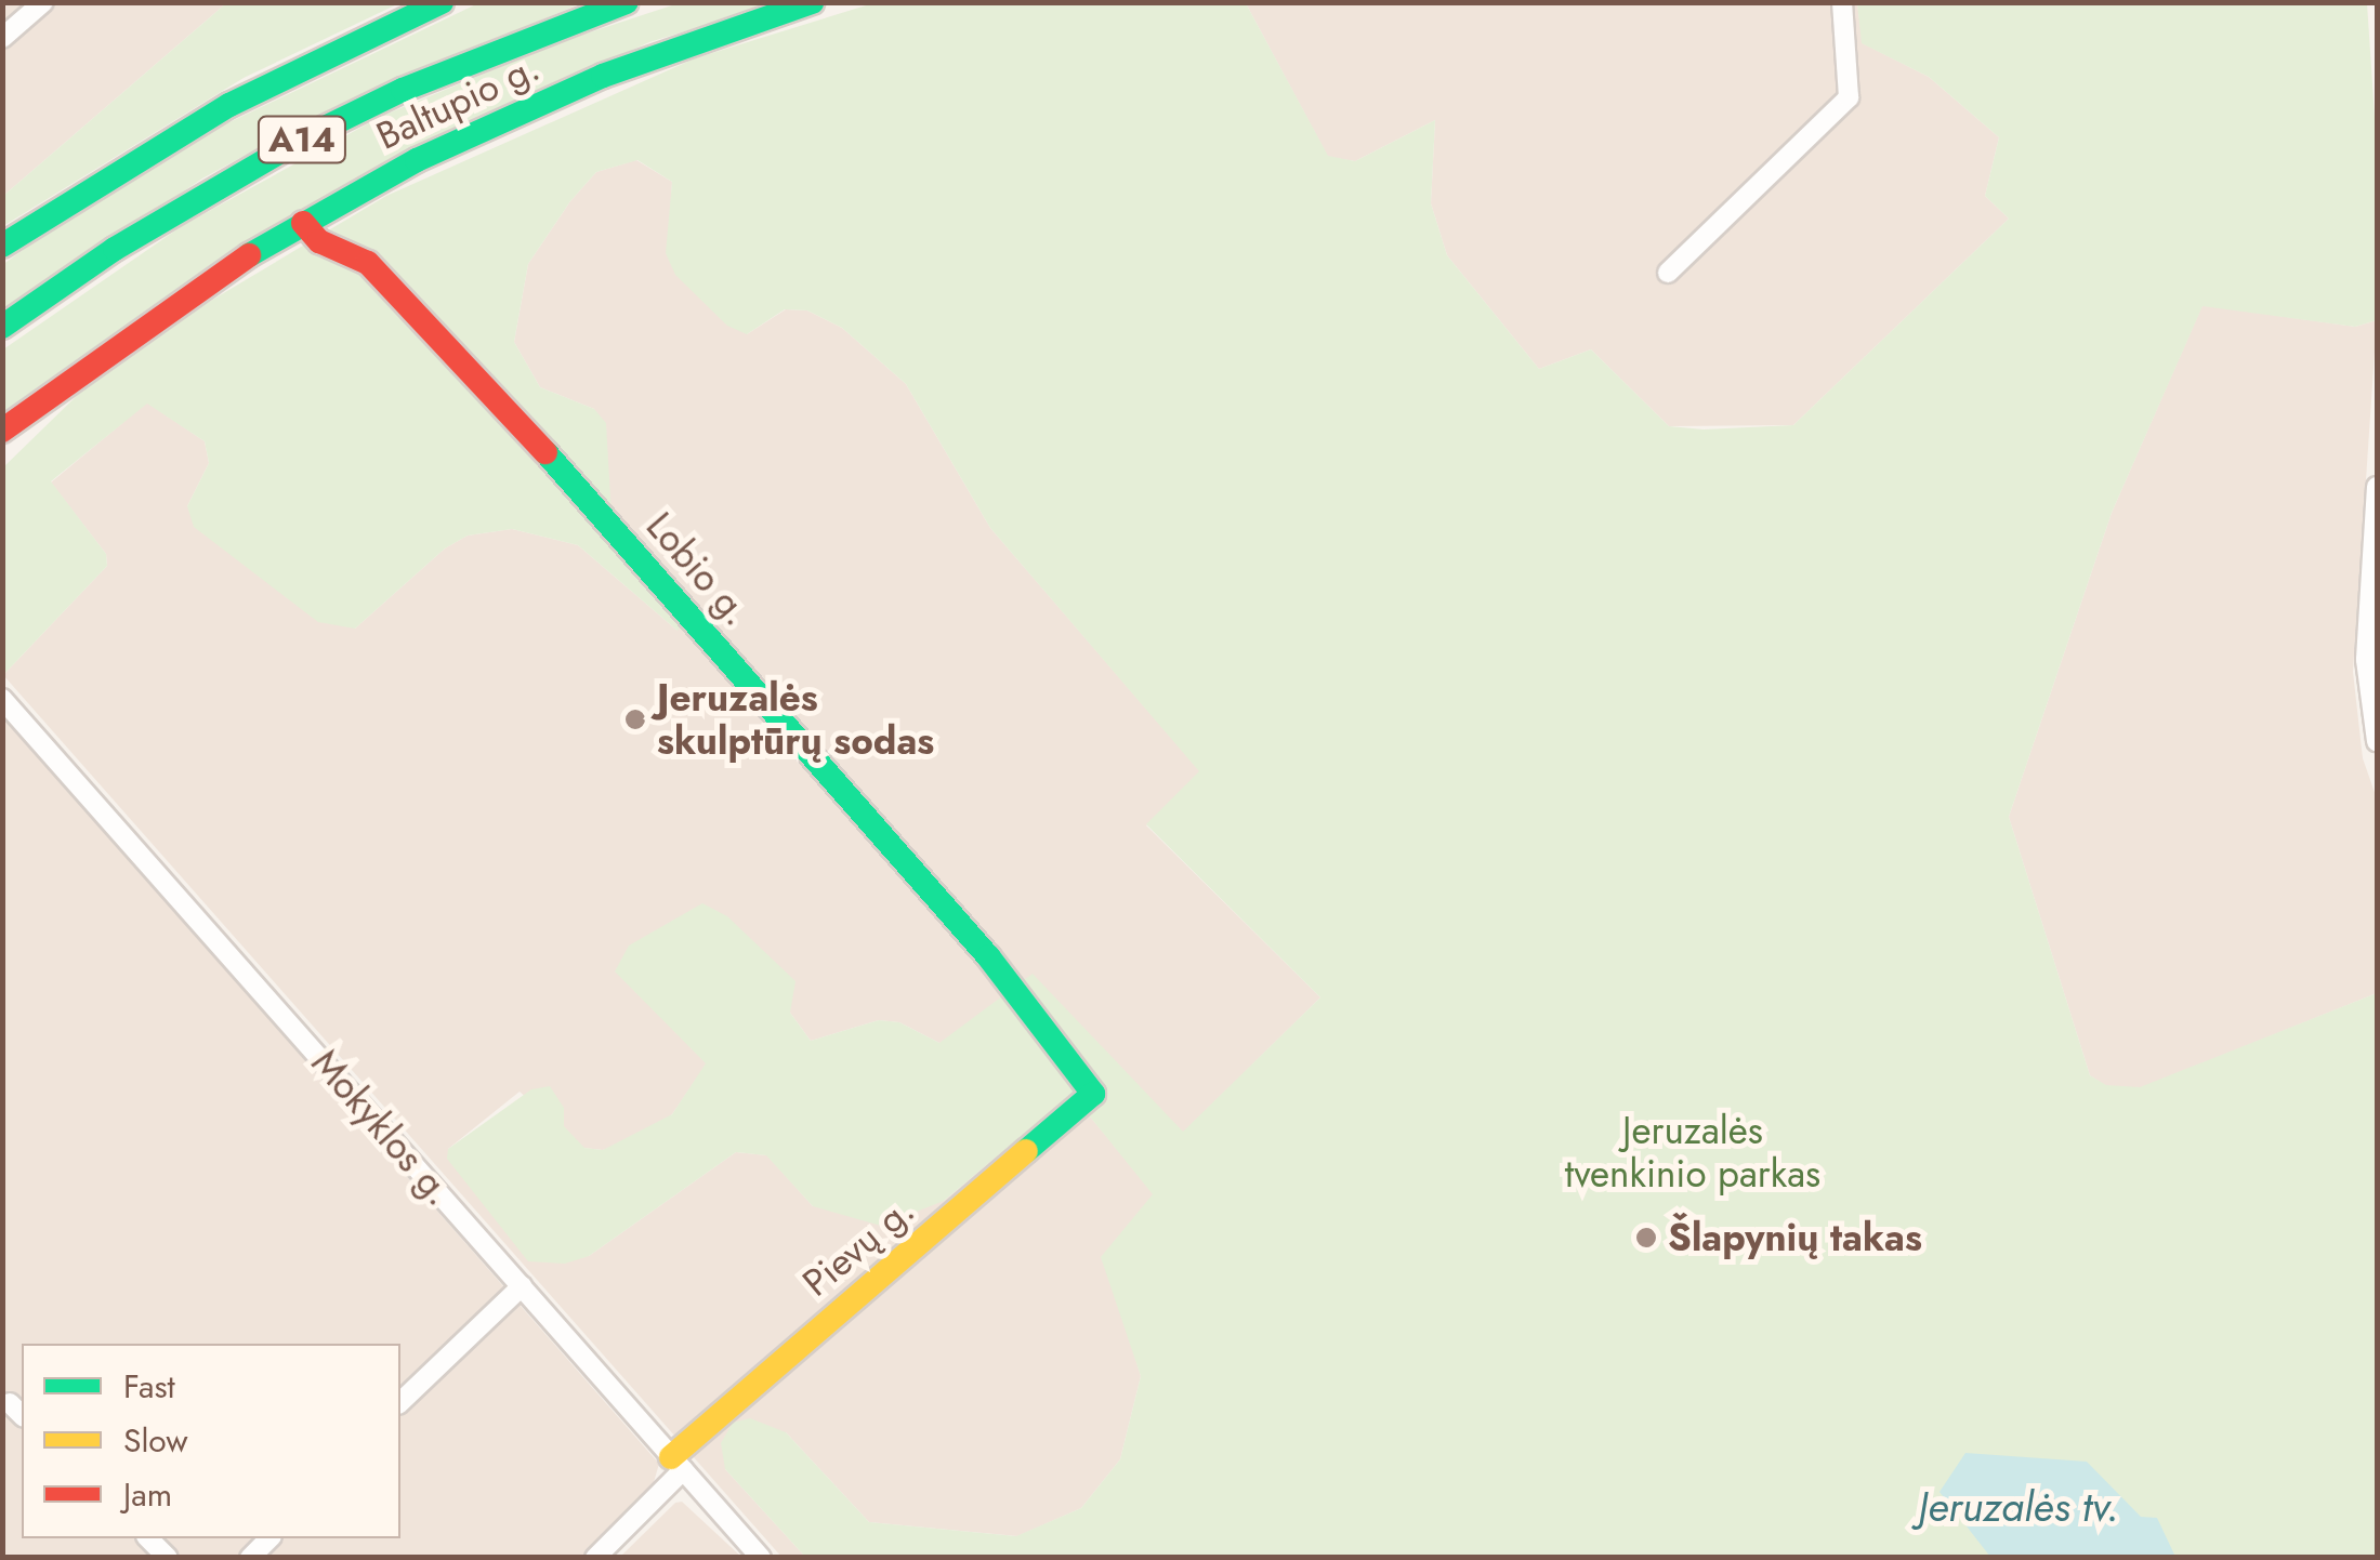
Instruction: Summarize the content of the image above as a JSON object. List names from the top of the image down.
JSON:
{
  "streets": {
    "main road": [
      "Baltupio g.",
      "A14",
      "Lobio g.",
      "Pievų g."
    ],
    "street": ["Mokyklos g."]
  },
  "crossings": [
    ["Baltupio g.", "Lobio g."],
    ["Lobio g.", "Pievų g."],
    ["Mokyklos g.", "Pievų g."]
  ],
  "water": ["Jeruzalės tv."],
  "parks": ["Jeruzalės tvenkinio parkas"],
  "places": ["Jeruzalės skulptūrų sodas", "Šlapynių takas"],
  "legend": ["Fast", "Slow", "Jam"]
}
